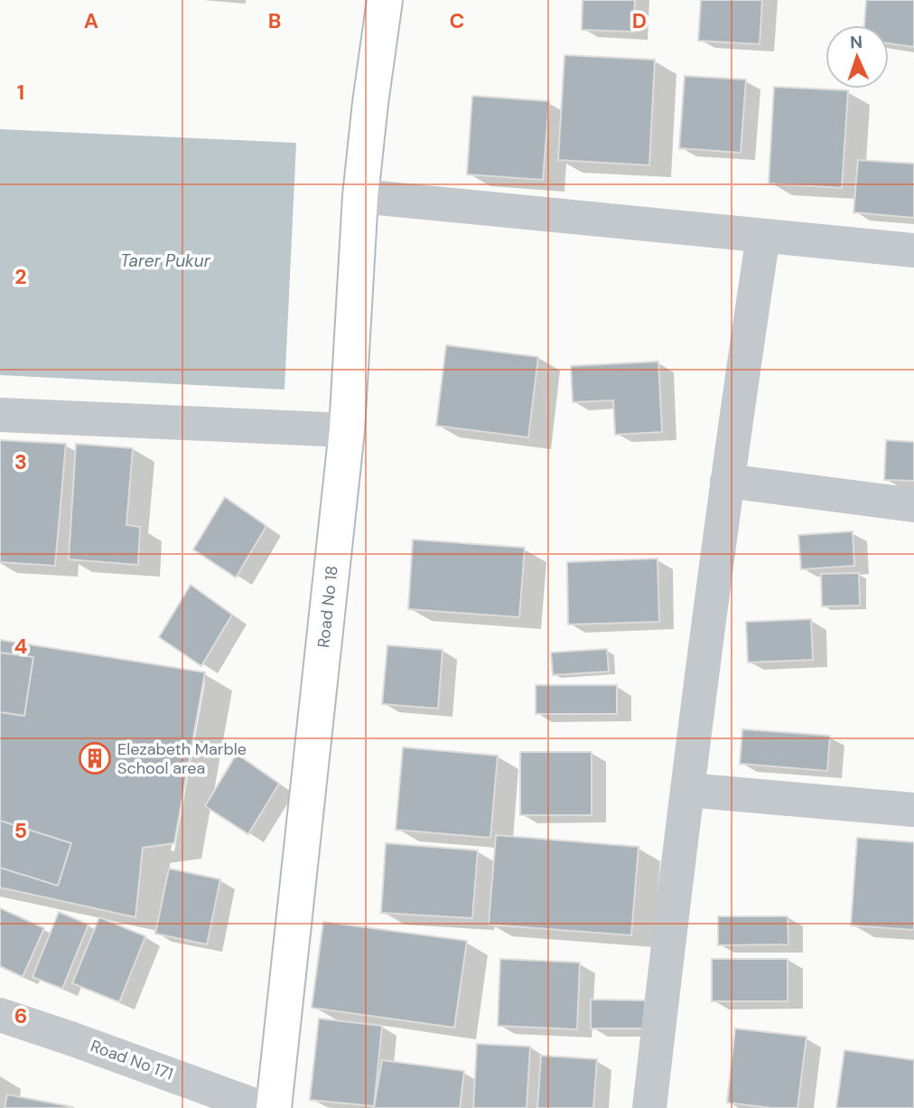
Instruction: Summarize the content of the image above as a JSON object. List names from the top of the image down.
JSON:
{
  "streets": {
    "street": ["Road No 18", "Road No 171"]
  },
  "water": ["Tarer Pukur"],
  "places": {
    "building": ["Elezabeth Marble School area"]
  },
  "north": "top",
  "grid": {
    "columns": [
      "A",
      "B",
      "C",
      "D"
    ],
    "rows": [
      "1",
      "2",
      "3",
      "4",
      "5",
      "6"
    ]
  }
}
